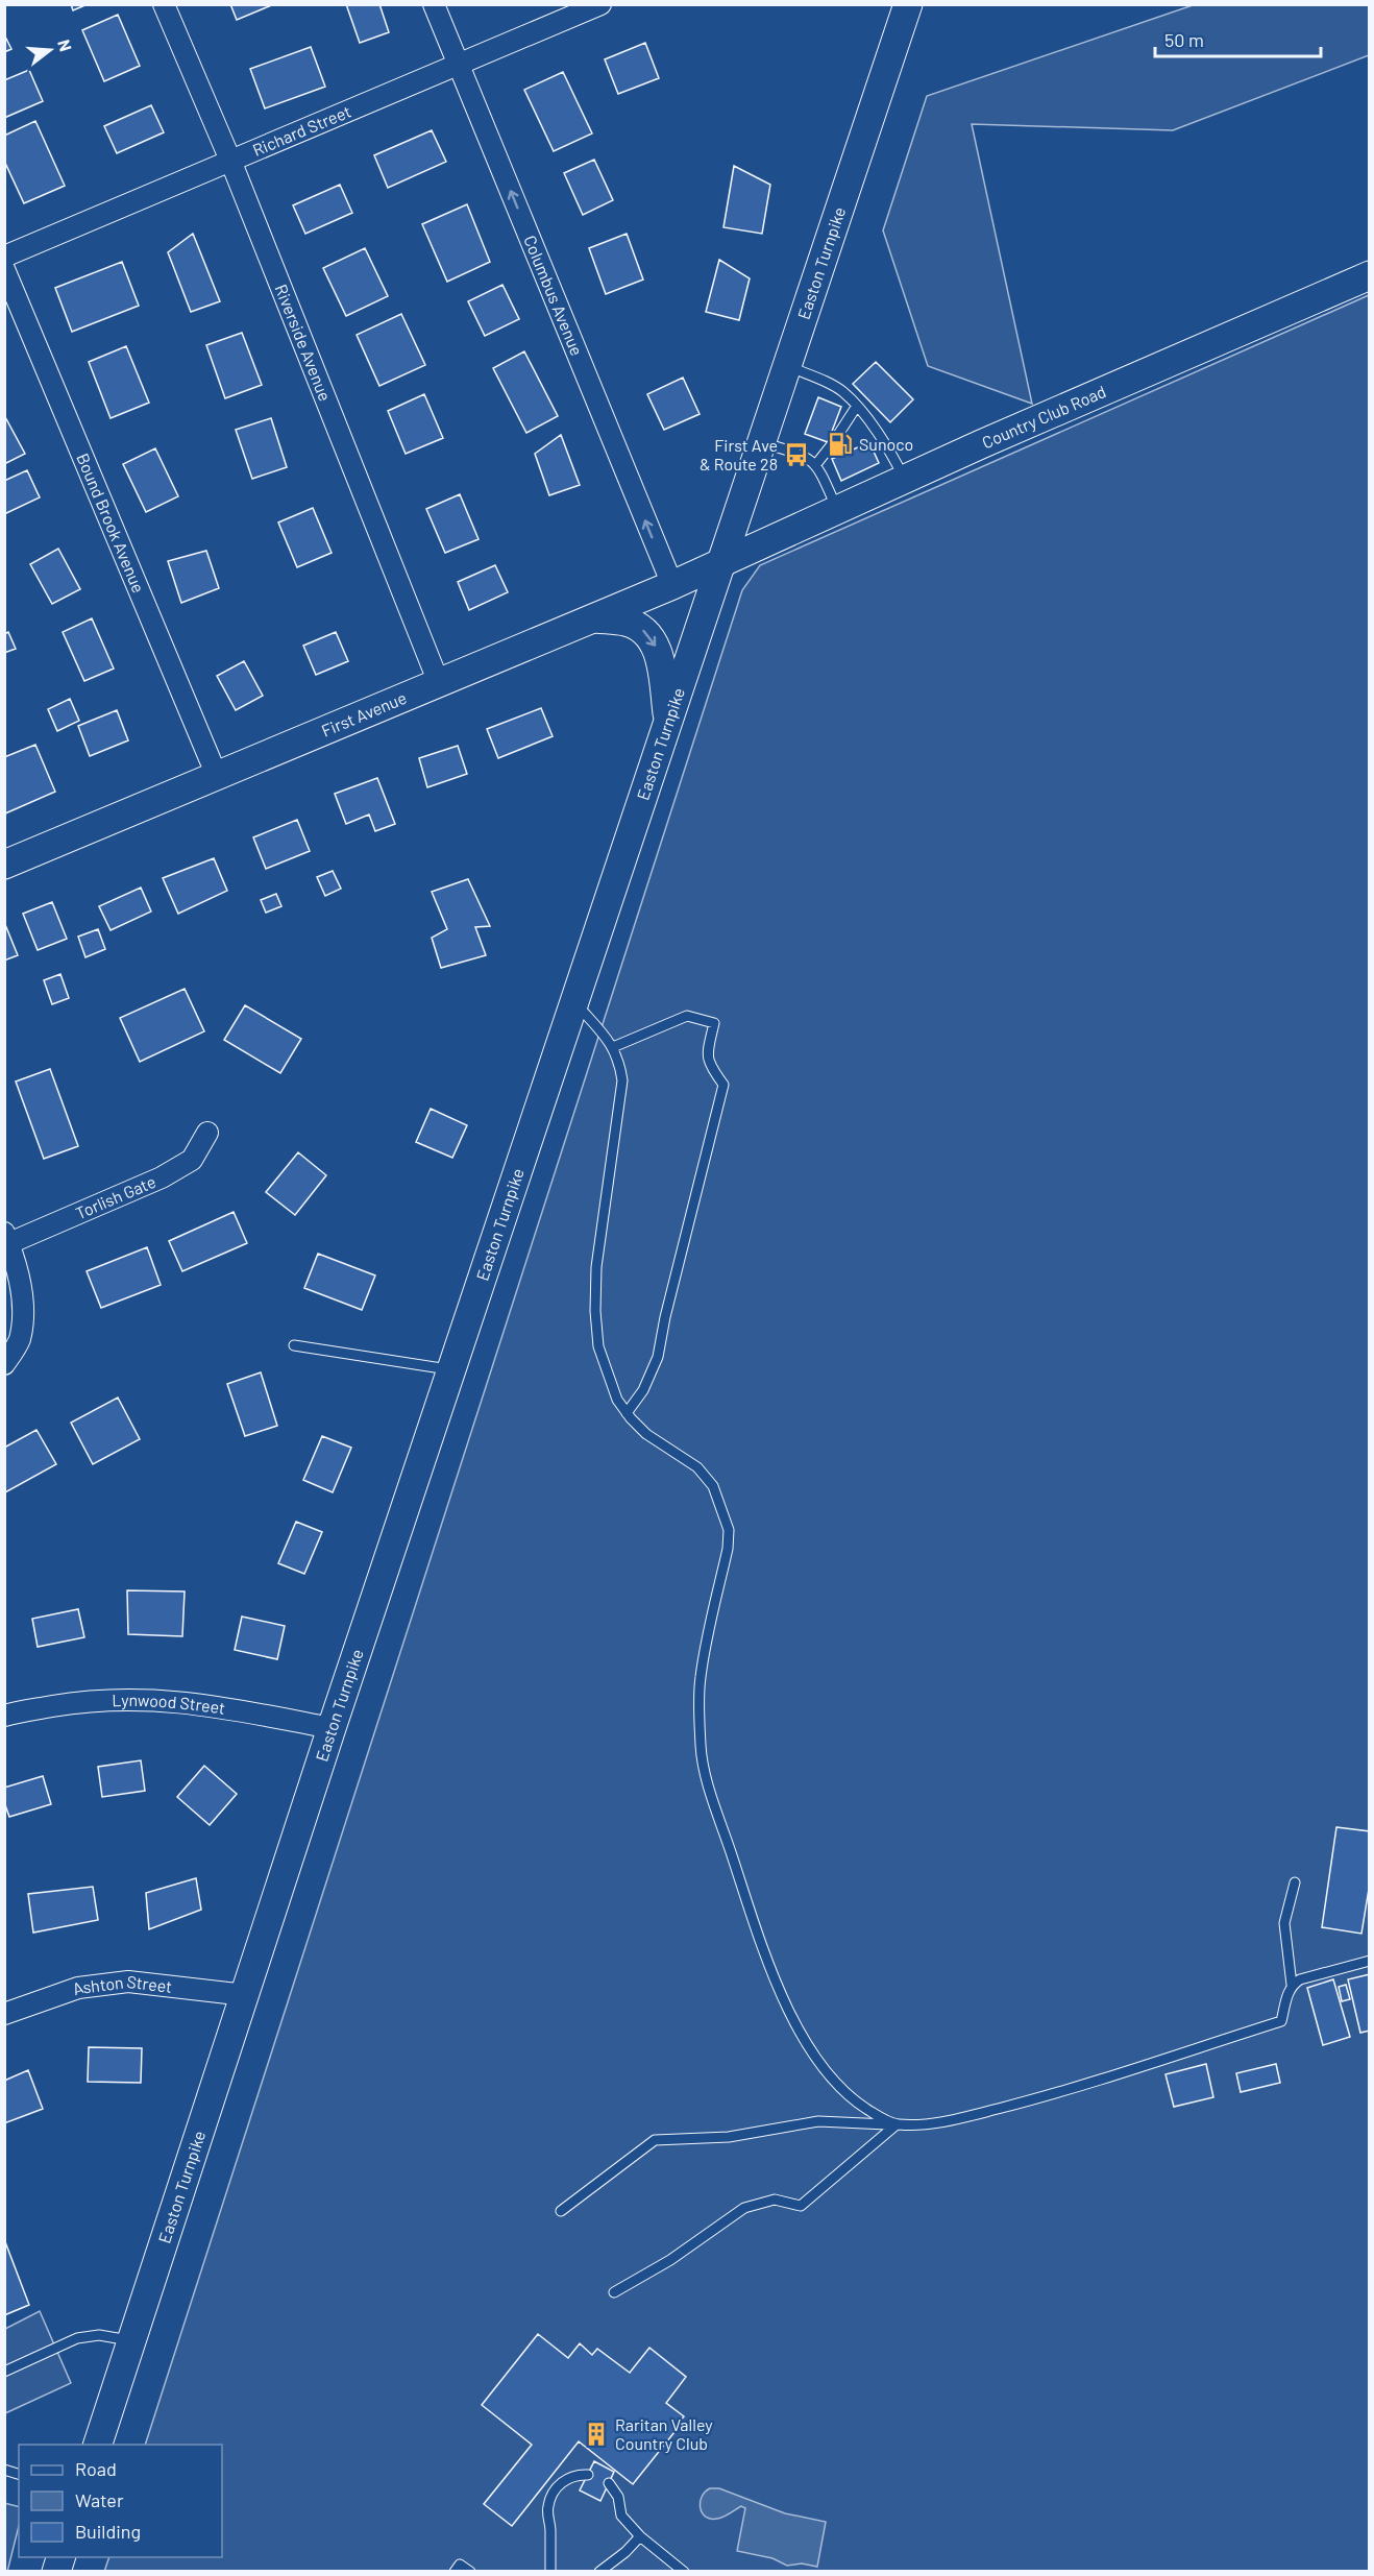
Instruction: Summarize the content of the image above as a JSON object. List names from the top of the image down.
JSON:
{
  "streets": {
    "main road": ["Easton Turnpike", "Country Club Road", "First Avenue"],
    "street": [
      "Richard Street",
      "Columbus Avenue",
      "Riverside Avenue",
      "Bound Brook Avenue",
      "Torlish Gate",
      "Lynwood Street",
      "Ashton Street"
    ]
  },
  "crossings": [
    ["Richard Street", "Columbus Avenue"],
    ["Richard Street", "Riverside Avenue"],
    ["Easton Turnpike", "Country Club Road"],
    ["Easton Turnpike", "First Avenue"],
    ["Easton Turnpike", "Lynwood Street"],
    ["Easton Turnpike", "Ashton Street"],
    ["Columbus Avenue", "First Avenue"],
    ["Riverside Avenue", "First Avenue"],
    ["Country Club Road", "First Avenue"],
    ["Bound Brook Avenue", "First Avenue"]
  ],
  "one_way": ["Columbus Avenue"],
  "places": {
    "fuel station": ["Sunoco"],
    "bus stop": ["First Ave & Route 28"],
    "building": ["Raritan Valley Country Club"]
  },
  "legend": ["Road", "Water", "Building"],
  "scale_bar": "50 m",
  "north": "right"
}
